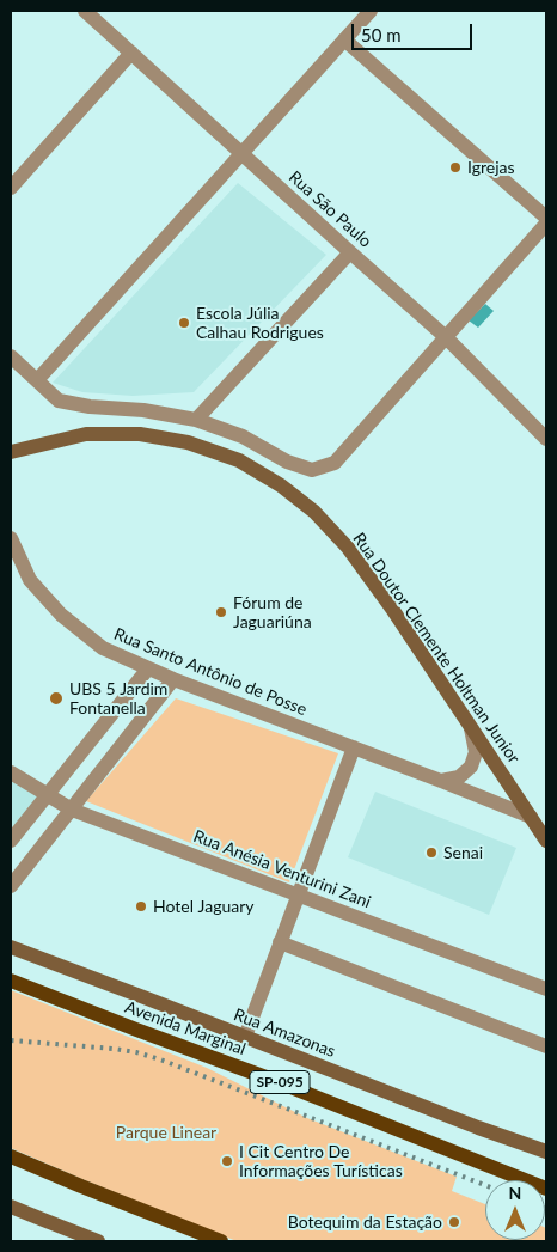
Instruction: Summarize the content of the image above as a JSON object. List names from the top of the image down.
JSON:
{
  "streets": {
    "main road": ["Avenida Marginal", "SP-095"],
    "street": [
      "Rua São Paulo",
      "Rua Doutor Clemente Holtman Junior",
      "Rua Santo Antônio de Posse",
      "Rua Anésia Venturini Zani",
      "Rua Amazonas"
    ]
  },
  "crossings": [
    ["Rua Doutor Clemente Holtman Junior", "Rua Santo Antônio de Posse"]
  ],
  "parks": ["Parque Linear"],
  "places": [
    "Igrejas",
    "Escola Júlia Calhau Rodrigues",
    "Fórum de Jaguariúna",
    "UBS 5 Jardim Fontanella",
    "Senai",
    "Hotel Jaguary",
    "I Cit Centro De Informações Turísticas",
    "Botequim da Estação"
  ],
  "scale_bar": "50 m",
  "north": "top"
}
